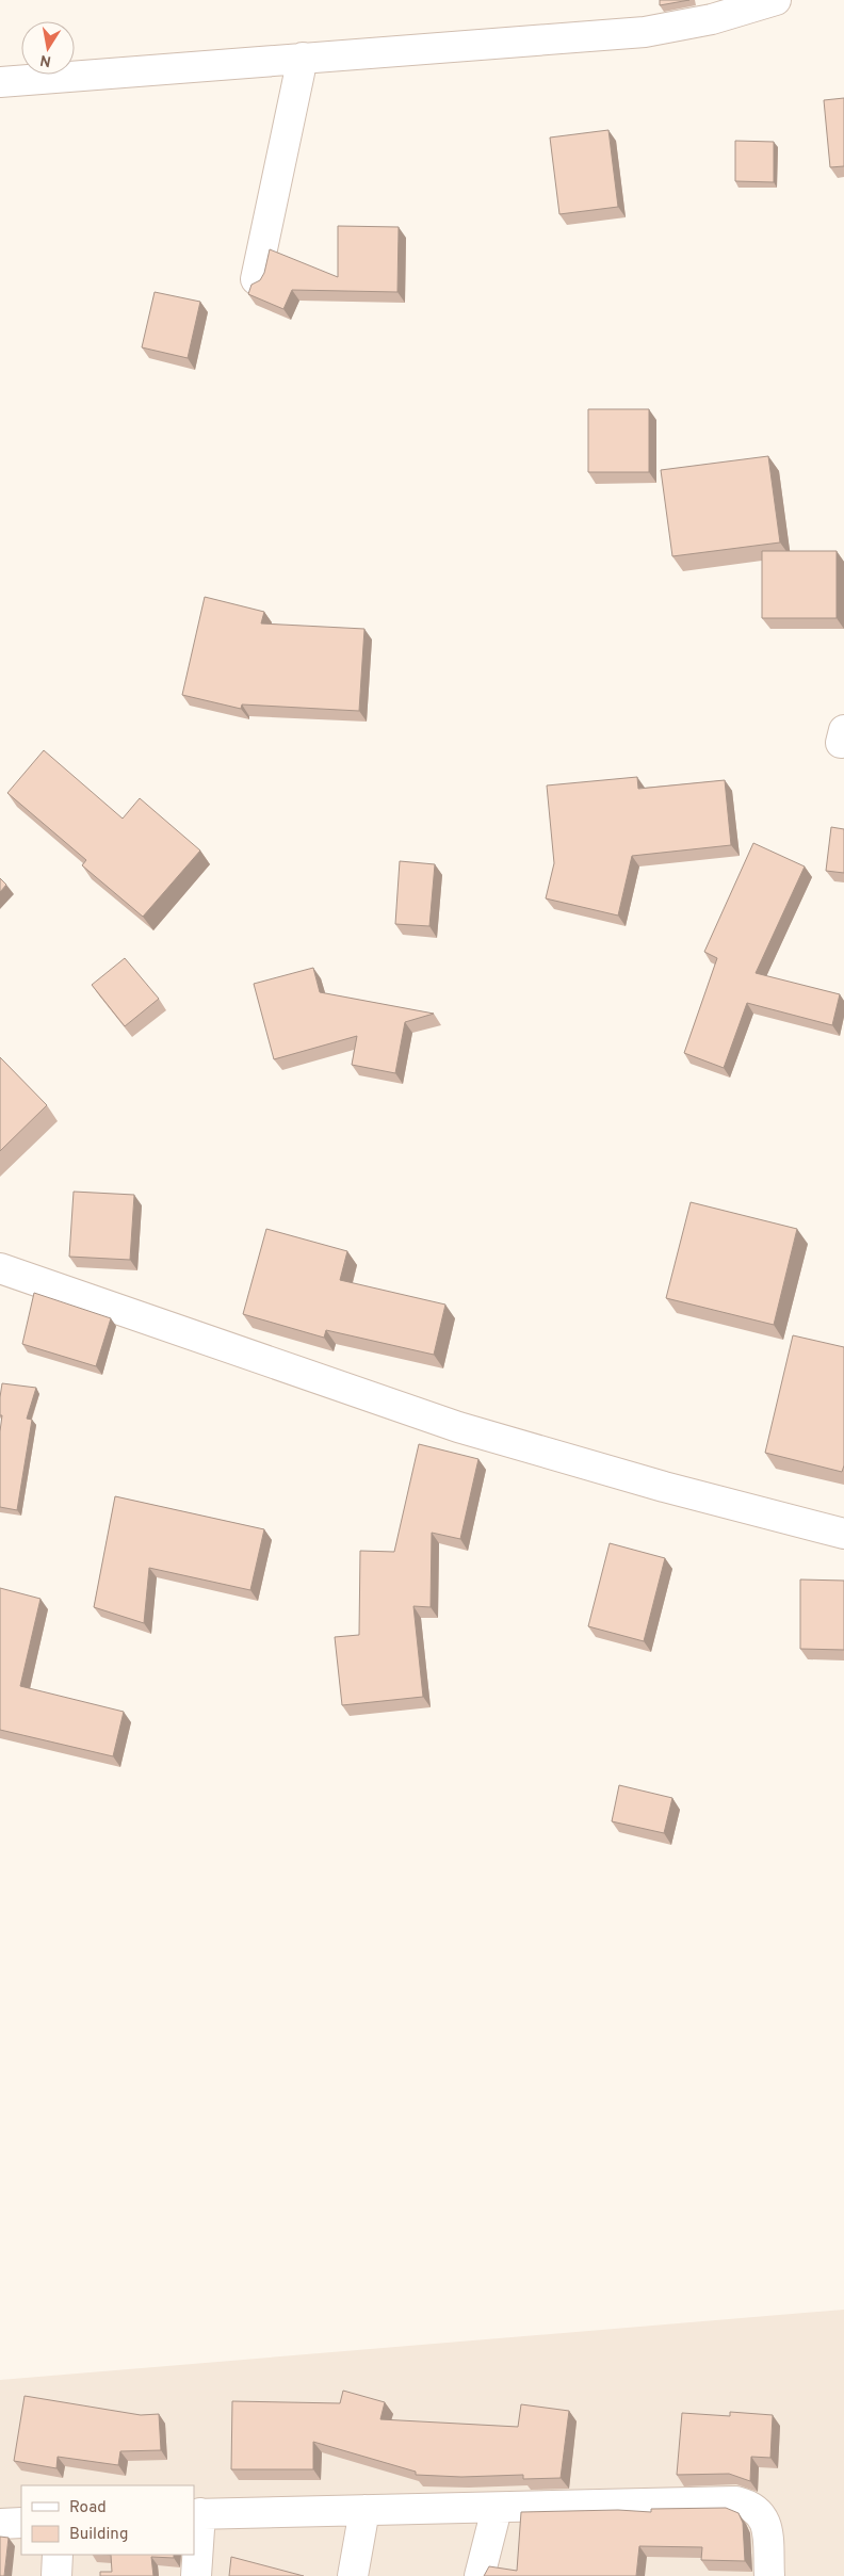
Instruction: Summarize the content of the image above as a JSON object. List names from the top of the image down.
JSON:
{
  "legend": ["Road", "Building"],
  "north": "bottom"
}
